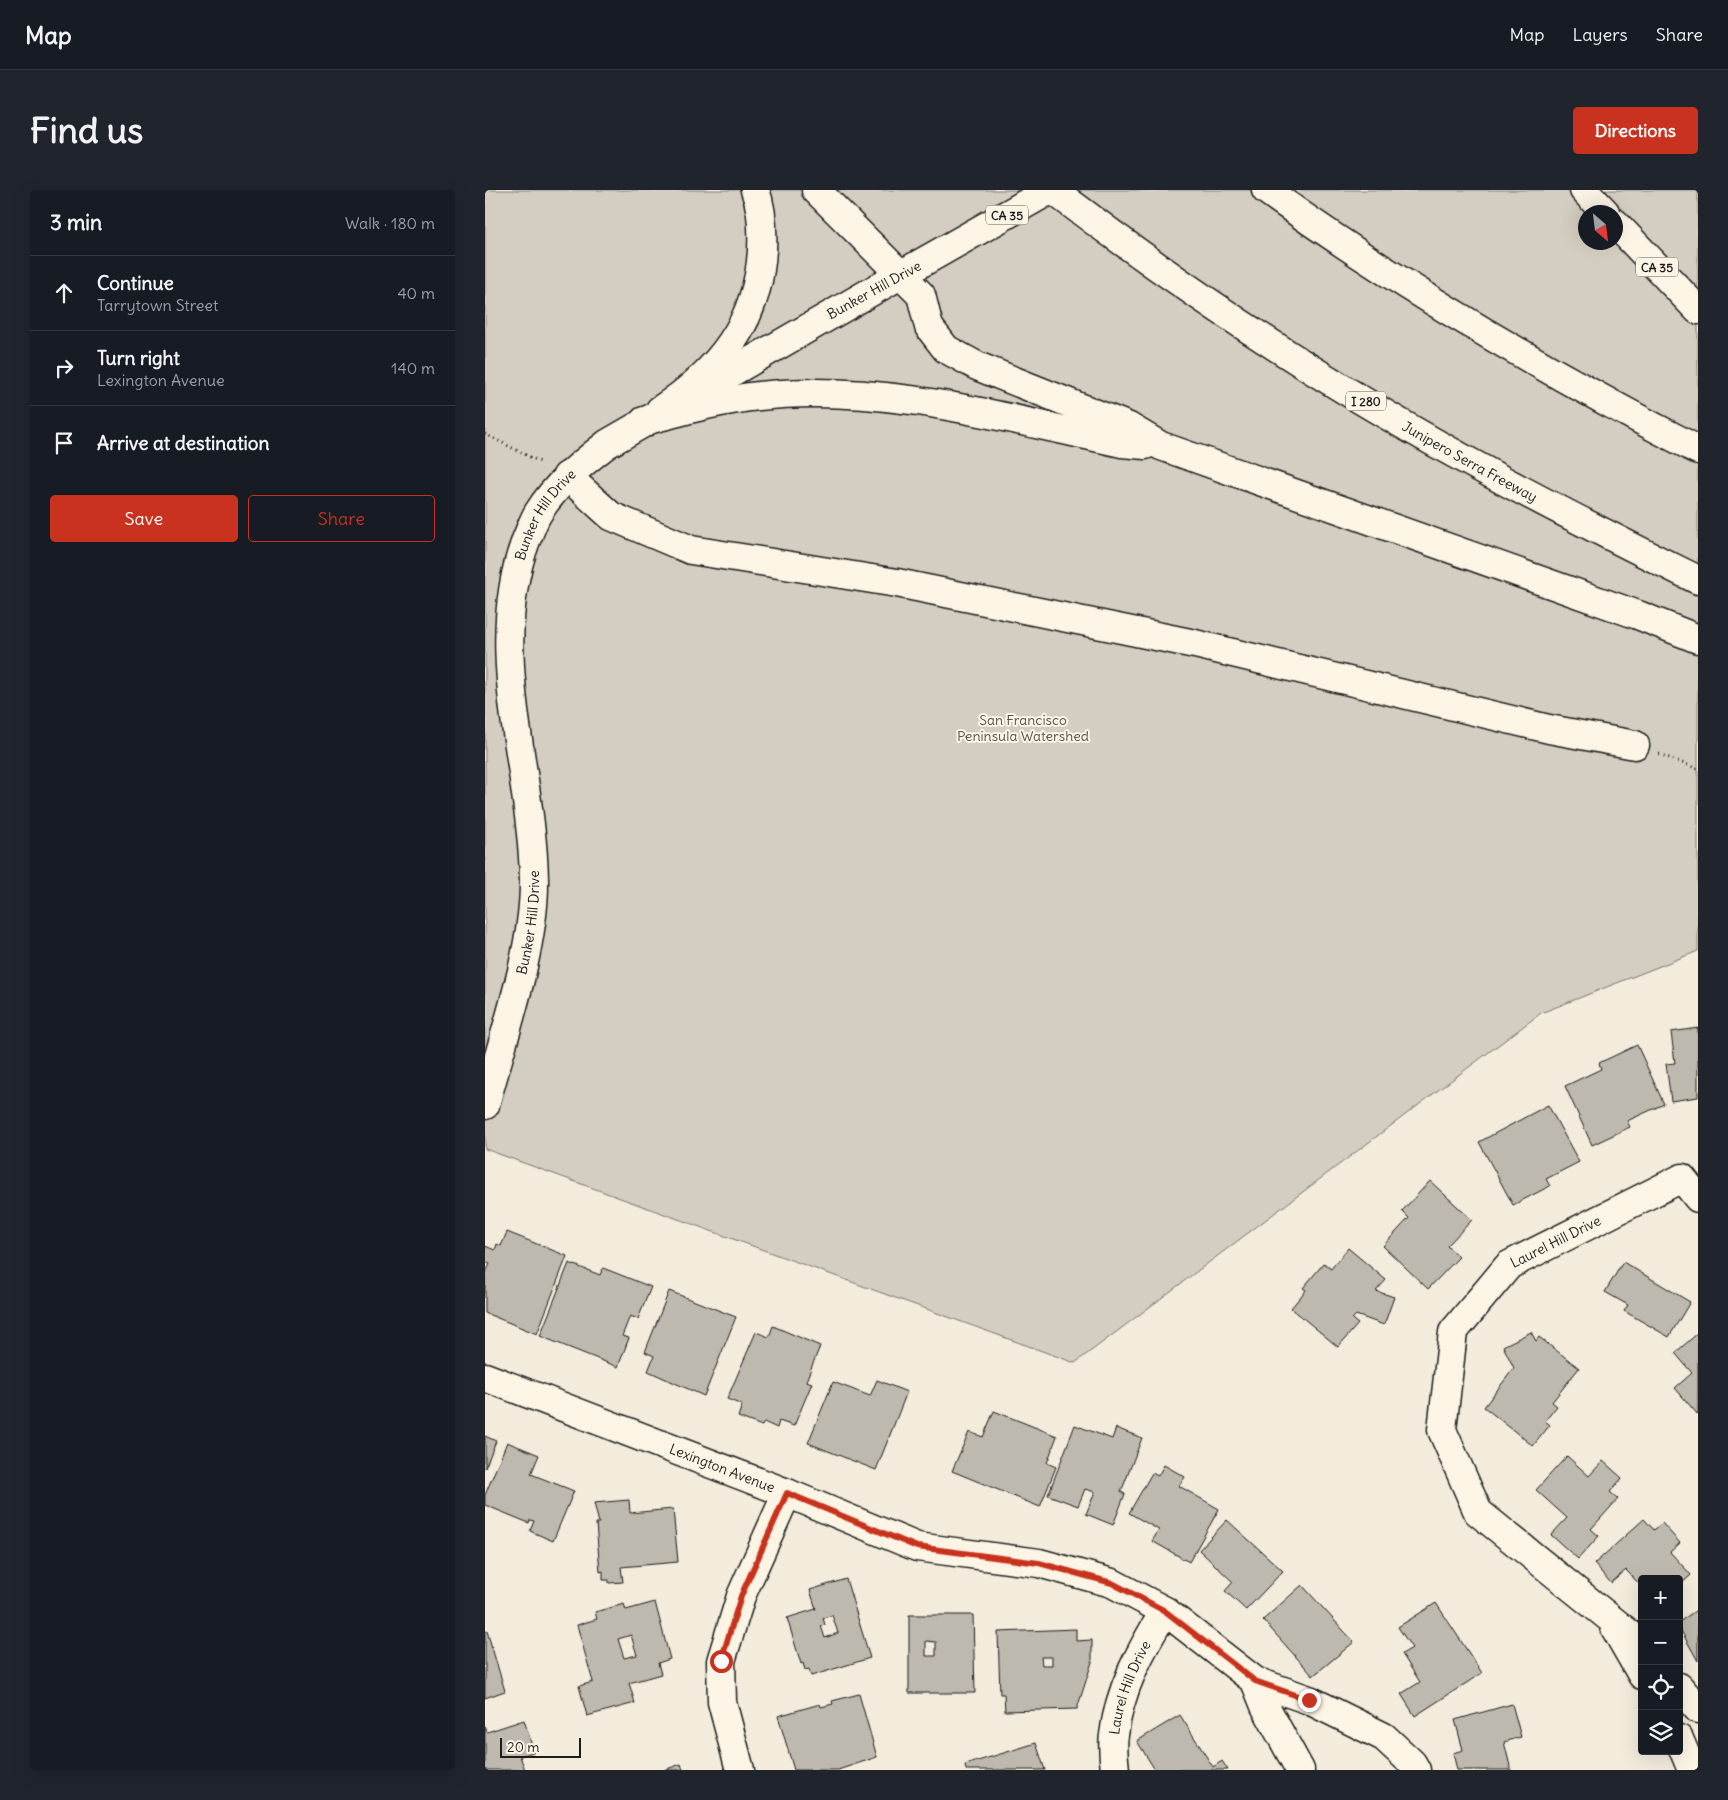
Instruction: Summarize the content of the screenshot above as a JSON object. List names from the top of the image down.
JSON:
{
  "streets": {
    "main road": [
      "CA 35",
      "Bunker Hill Drive",
      "I 280",
      "Junipero Serra Freeway",
      "Laurel Hill Drive",
      "Lexington Avenue"
    ]
  },
  "crossings": [
    ["Bunker Hill Drive", "Junipero Serra Freeway"],
    ["Laurel Hill Drive", "Lexington Avenue"]
  ],
  "parks": ["San Francisco Peninsula Watershed"],
  "scale_bar": "20 m",
  "north": "bottom right",
  "page": {
    "header": "Map",
    "nav": ["Map", "Layers", "Share"],
    "buttons": [
      "Directions",
      ["Save", "Share"]
    ],
    "title": "Find us",
    "heading": ["3 min", "Walk · 180 m"],
    "list": [
      ["Continue", "Tarrytown Street", "40 m"],
      ["Turn right", "Lexington Avenue", "140 m"],
      "Arrive at destination"
    ],
    "map_buttons": ["+", "−"],
    "scale": "20 m"
  }
}
